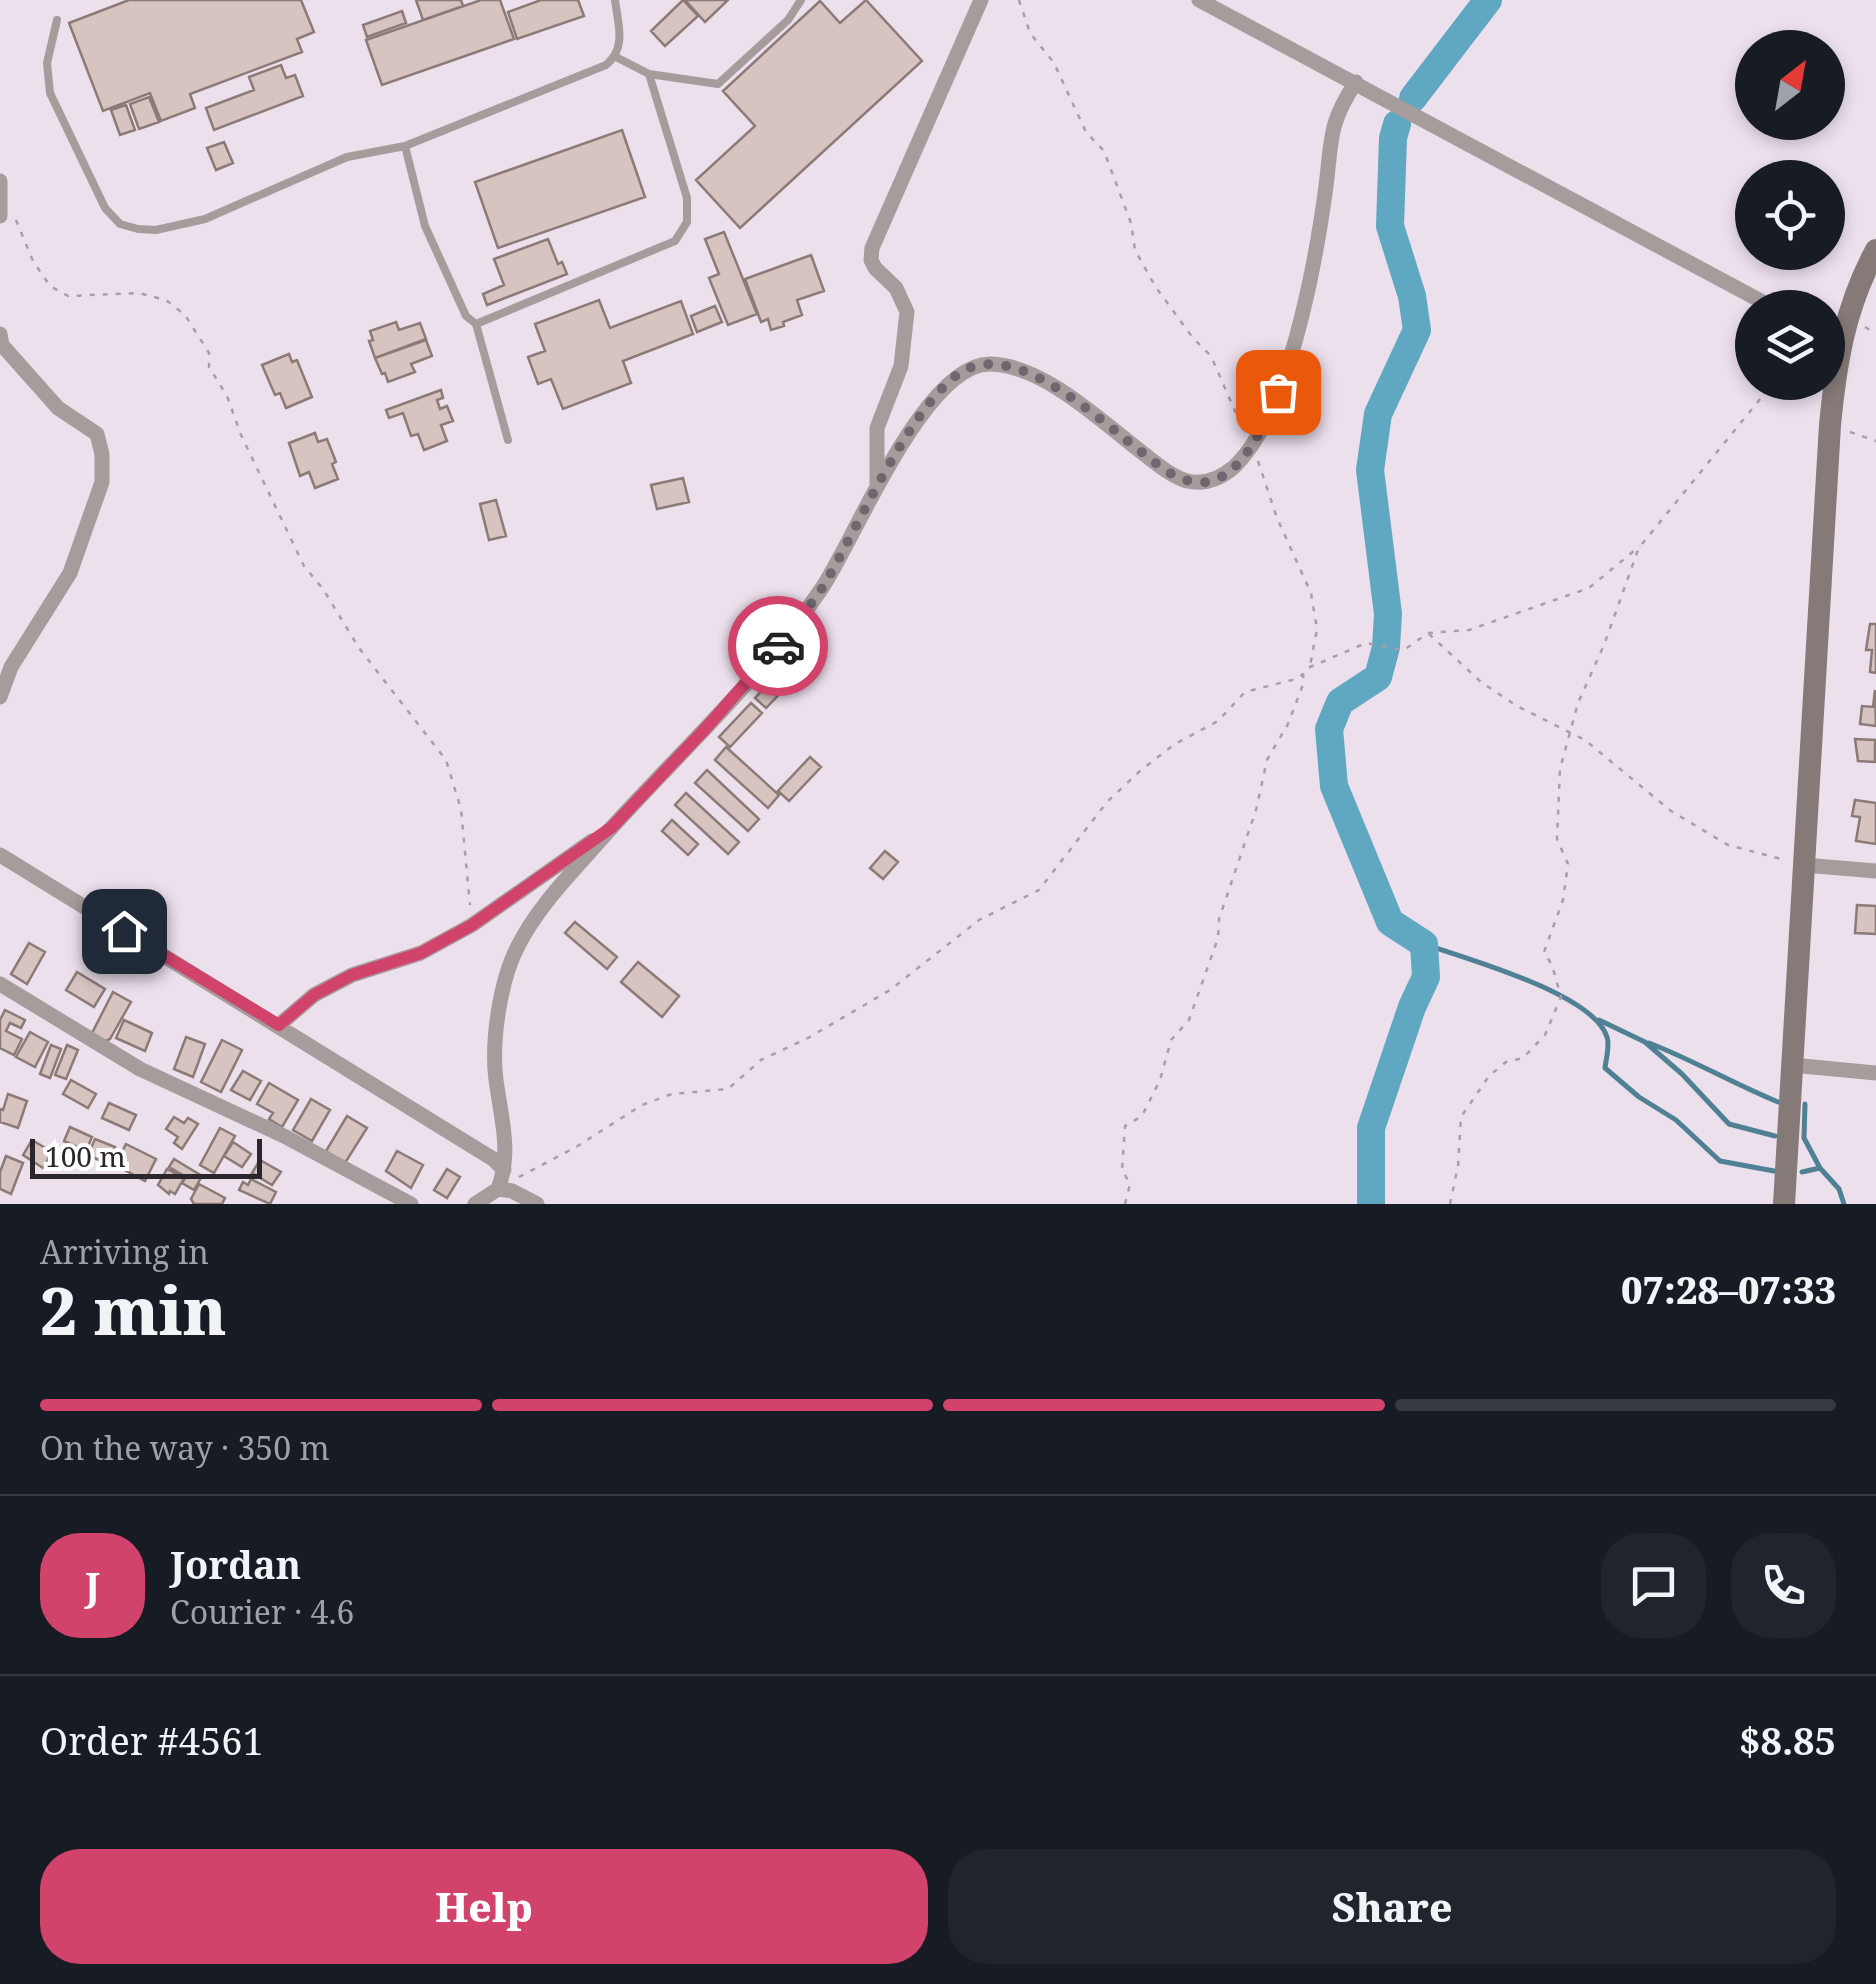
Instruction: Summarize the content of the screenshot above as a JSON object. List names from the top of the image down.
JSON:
{
  "scale_bar": "100 m",
  "north": "top right",
  "page": {
    "scale": "100 m",
    "heading": ["2 min", "Arriving in", "07:28–07:33"],
    "panel": [
      "Jordan",
      "Courier · 4.6",
      "Order #4561",
      "$8.85"
    ],
    "bar": "On the way · 350 m",
    "round": "J",
    "buttons": ["Help", "Share"]
  }
}
